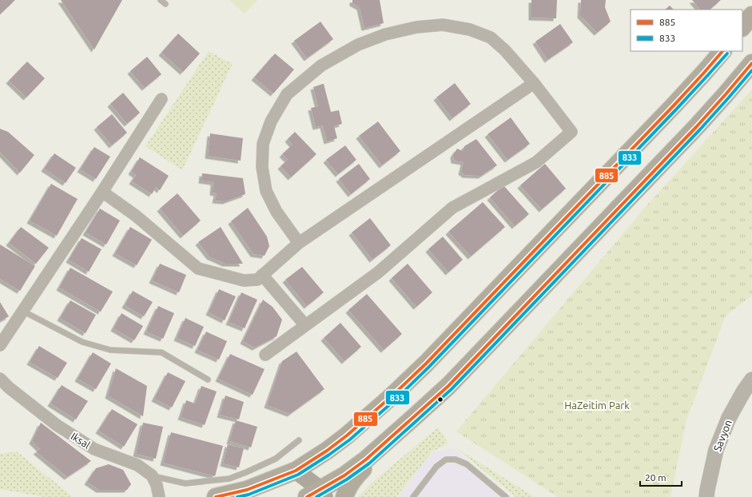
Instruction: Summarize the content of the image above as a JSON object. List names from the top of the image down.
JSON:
{
  "streets": {
    "street": ["Savyon", "Iksal"]
  },
  "parks": ["HaZeitim Park"],
  "lines": ["transit line 885", "transit line 833"],
  "legend": ["885", "833"],
  "scale_bar": "20 m"
}
